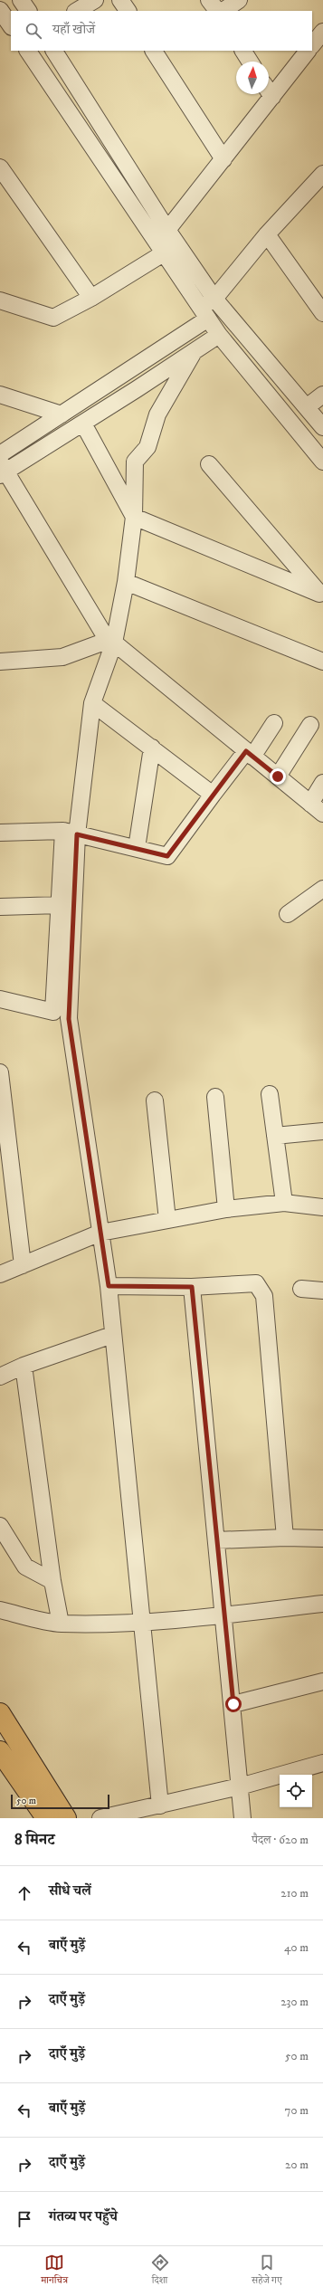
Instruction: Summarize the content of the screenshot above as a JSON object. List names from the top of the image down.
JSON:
{
  "scale_bar": "50 m",
  "north": "top",
  "page": {
    "search": "यहाँ खोजें",
    "scale": "50 m",
    "heading": ["8 मिनट", "पैदल · 620 m"],
    "list": [
      ["सीधे चलें", "210 m"],
      ["बाएँ मुड़ें", "40 m"],
      ["दाएँ मुड़ें", "230 m"],
      ["दाएँ मुड़ें", "50 m"],
      ["बाएँ मुड़ें", "70 m"],
      ["दाएँ मुड़ें", "20 m"],
      "गंतव्य पर पहुँचे"
    ],
    "nav": ["मानचित्र", "दिशा", "सहेजे गए"]
  }
}
